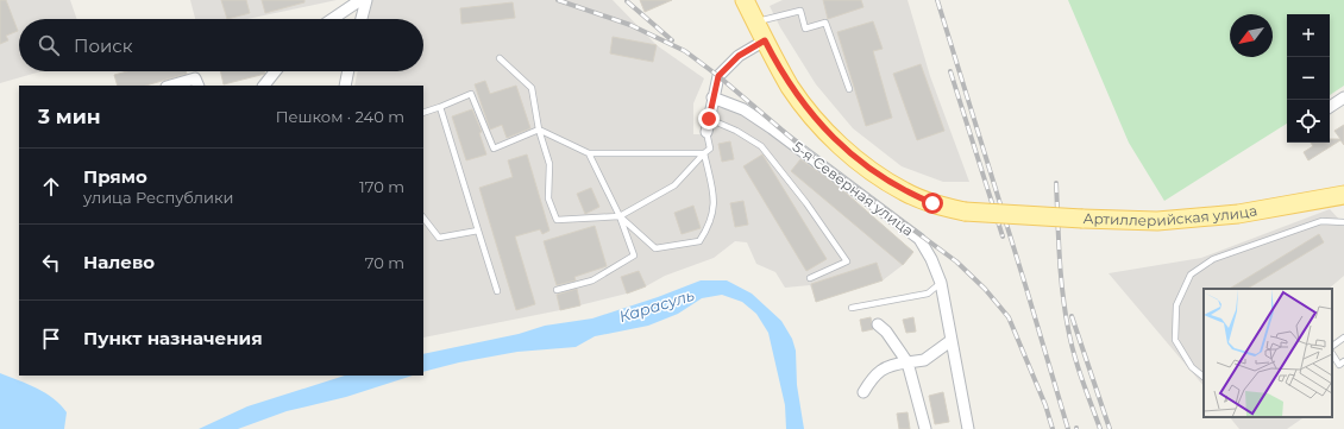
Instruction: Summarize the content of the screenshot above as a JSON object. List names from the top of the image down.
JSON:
{
  "streets": {
    "main road": ["Артиллерийская улица"],
    "street": ["5-я Северная улица"]
  },
  "water": ["Карасуль"],
  "north": "bottom left",
  "page": {
    "map_buttons": ["+", "−"],
    "search": "Поиск",
    "heading": ["3 мин", "Пешком · 240 m"],
    "list": [
      ["Прямо", "улица Республики", "170 m"],
      ["Налево", "70 m"],
      "Пункт назначения"
    ]
  }
}
